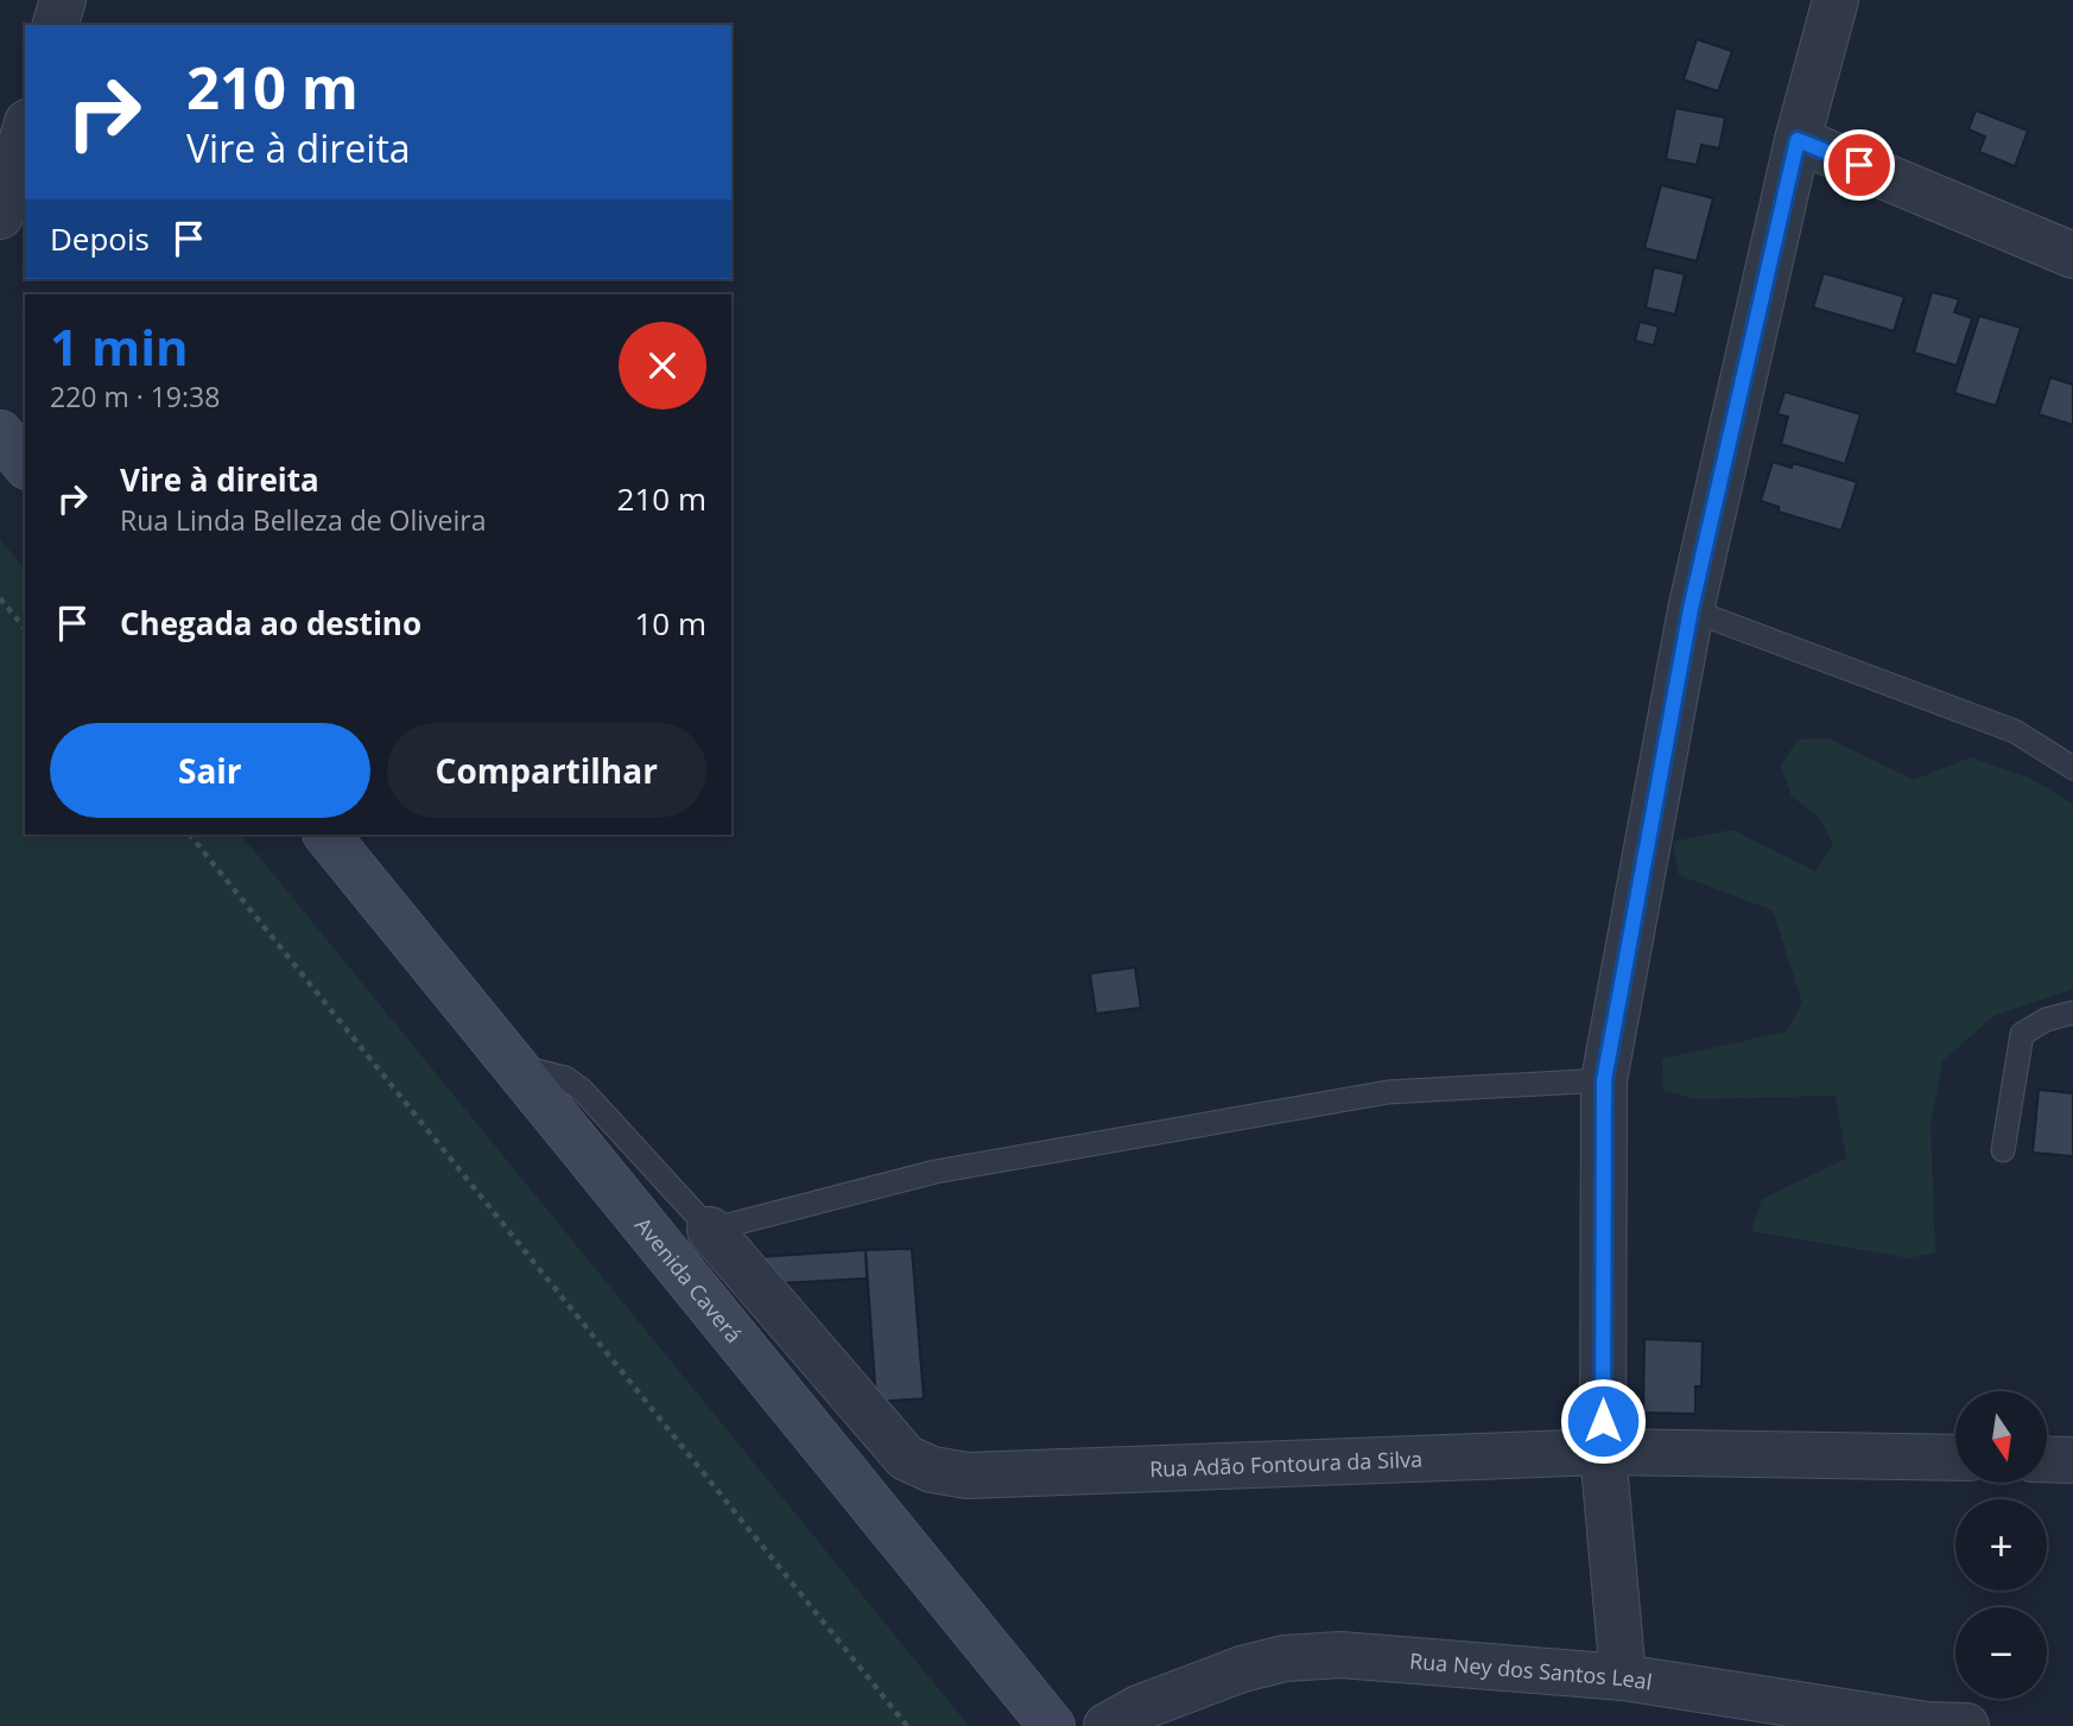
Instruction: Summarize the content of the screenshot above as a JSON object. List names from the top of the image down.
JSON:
{
  "streets": {
    "street": ["Avenida Caverá", "Rua Adão Fontoura da Silva", "Rua Ney dos Santos Leal"]
  },
  "north": "bottom",
  "page": {
    "turn": ["210 m", "Vire à direita"],
    "then": "Depois",
    "heading": ["1 min", "220 m · 19:38"],
    "list": [
      {
        "name": "Vire à direita",
        "note": "Rua Linda Belleza de Oliveira",
        "value": "210 m"
      },
      {
        "name": "Chegada ao destino",
        "value": "10 m"
      }
    ],
    "buttons": ["Sair", "Compartilhar"],
    "map_buttons": ["+", "−"]
  }
}
